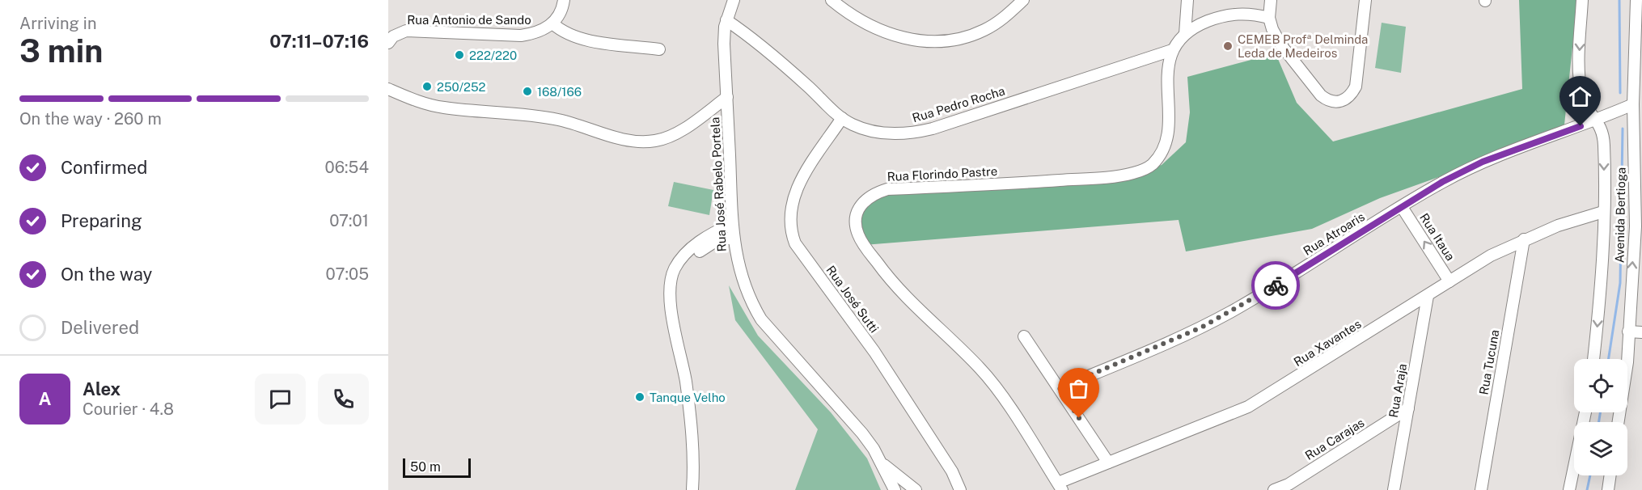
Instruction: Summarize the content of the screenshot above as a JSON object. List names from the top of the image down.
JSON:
{
  "streets": {
    "street": [
      "Rua Antonio de Sando",
      "Rua Pedro Rocha",
      "Rua Florindo Pastre",
      "Rua José Rabelo Portela",
      "Avenida Bertioga",
      "Rua Atroaris",
      "Rua Itaua",
      "Rua José Sutti",
      "Rua Xavantes",
      "Rua Tucuna",
      "Rua Araja",
      "Rua Carajas"
    ]
  },
  "crossings": [
    ["Rua Pedro Rocha", "Rua Florindo Pastre"],
    ["Rua Pedro Rocha", "Rua José Rabelo Portela"],
    ["Rua Pedro Rocha", "Rua José Sutti"],
    ["Rua Florindo Pastre", "Rua Xavantes"],
    ["Avenida Bertioga", "Rua Atroaris"],
    ["Avenida Bertioga", "Rua Xavantes"],
    ["Rua Atroaris", "Rua Itaua"],
    ["Rua Itaua", "Rua Xavantes"],
    ["Rua Xavantes", "Rua Tucuna"],
    ["Rua Xavantes", "Rua Araja"],
    ["Rua Araja", "Rua Carajas"]
  ],
  "one_way": ["Rua Itaua"],
  "places": [
    "CEMEB Profª Delminda Leda de Medeiros",
    "222/220",
    "250/252",
    "168/166",
    "Tanque Velho"
  ],
  "scale_bar": "50 m",
  "page": {
    "heading": ["3 min", "Arriving in", "07:11–07:16"],
    "panel": ["Alex", "Courier · 4.8"],
    "bar": "On the way · 260 m",
    "list": [
      ["Confirmed", "06:54"],
      ["Preparing", "07:01"],
      ["On the way", "07:05"],
      "Delivered"
    ],
    "round": "A",
    "scale": "50 m"
  }
}
